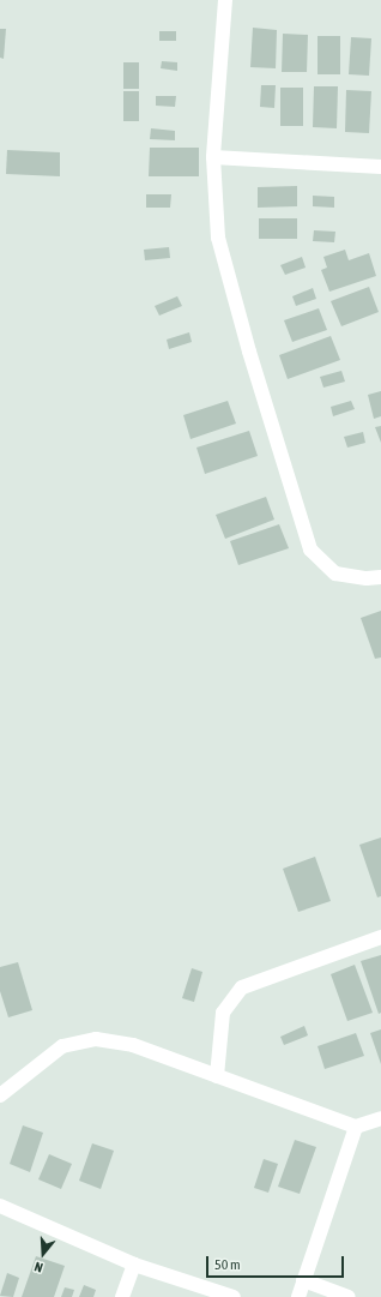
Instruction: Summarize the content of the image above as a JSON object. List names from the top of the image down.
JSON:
{
  "scale_bar": "50 m",
  "north": "bottom"
}
